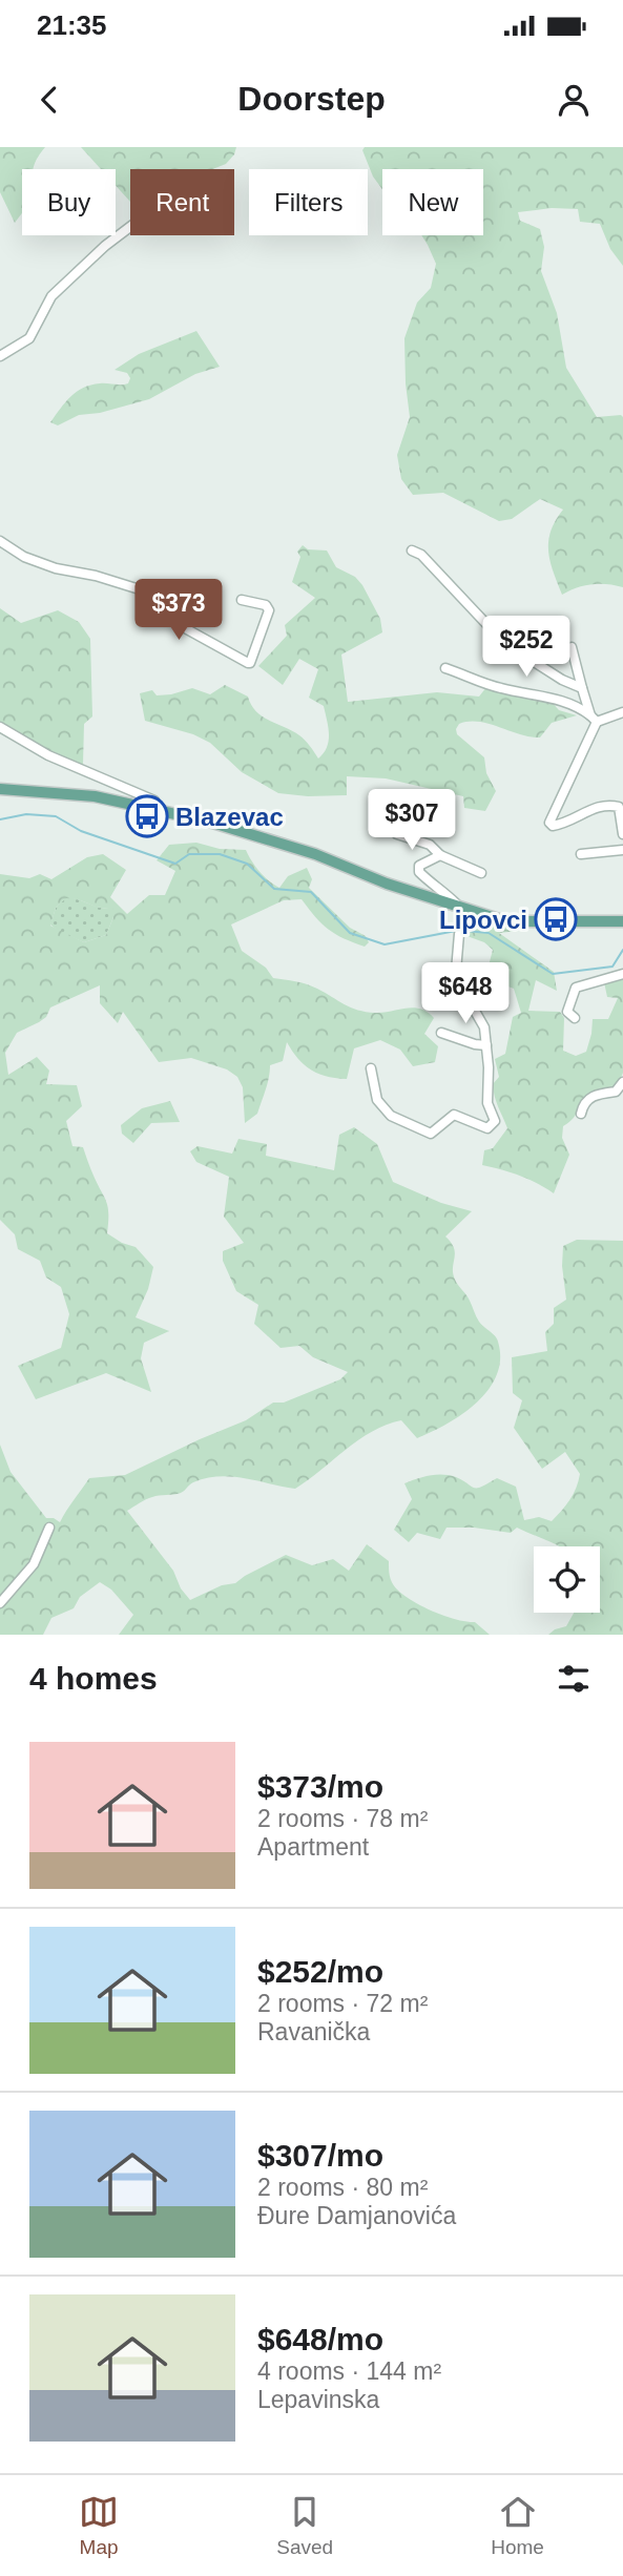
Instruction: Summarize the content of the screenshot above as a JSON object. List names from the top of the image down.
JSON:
{
  "places": {
    "bus stop": ["Blazevac", "Lipovci"]
  },
  "page": {
    "status": "21:35",
    "header": "Doorstep",
    "chip": [
      "Buy",
      "Rent",
      "Filters",
      "New"
    ],
    "price": [
      "$373",
      "$252",
      "$307",
      "$648"
    ],
    "heading": "4 homes",
    "list": [
      {
        "name": "$373/mo",
        "note": "2 rooms · 78 m² · Apartment"
      },
      {
        "name": "$252/mo",
        "note": "2 rooms · 72 m² · Ravanička"
      },
      {
        "name": "$307/mo",
        "note": "2 rooms · 80 m² · Đure Damjanovića"
      },
      {
        "name": "$648/mo",
        "note": "4 rooms · 144 m² · Lepavinska"
      }
    ],
    "tabs": ["Map", "Saved", "Home"]
  }
}
